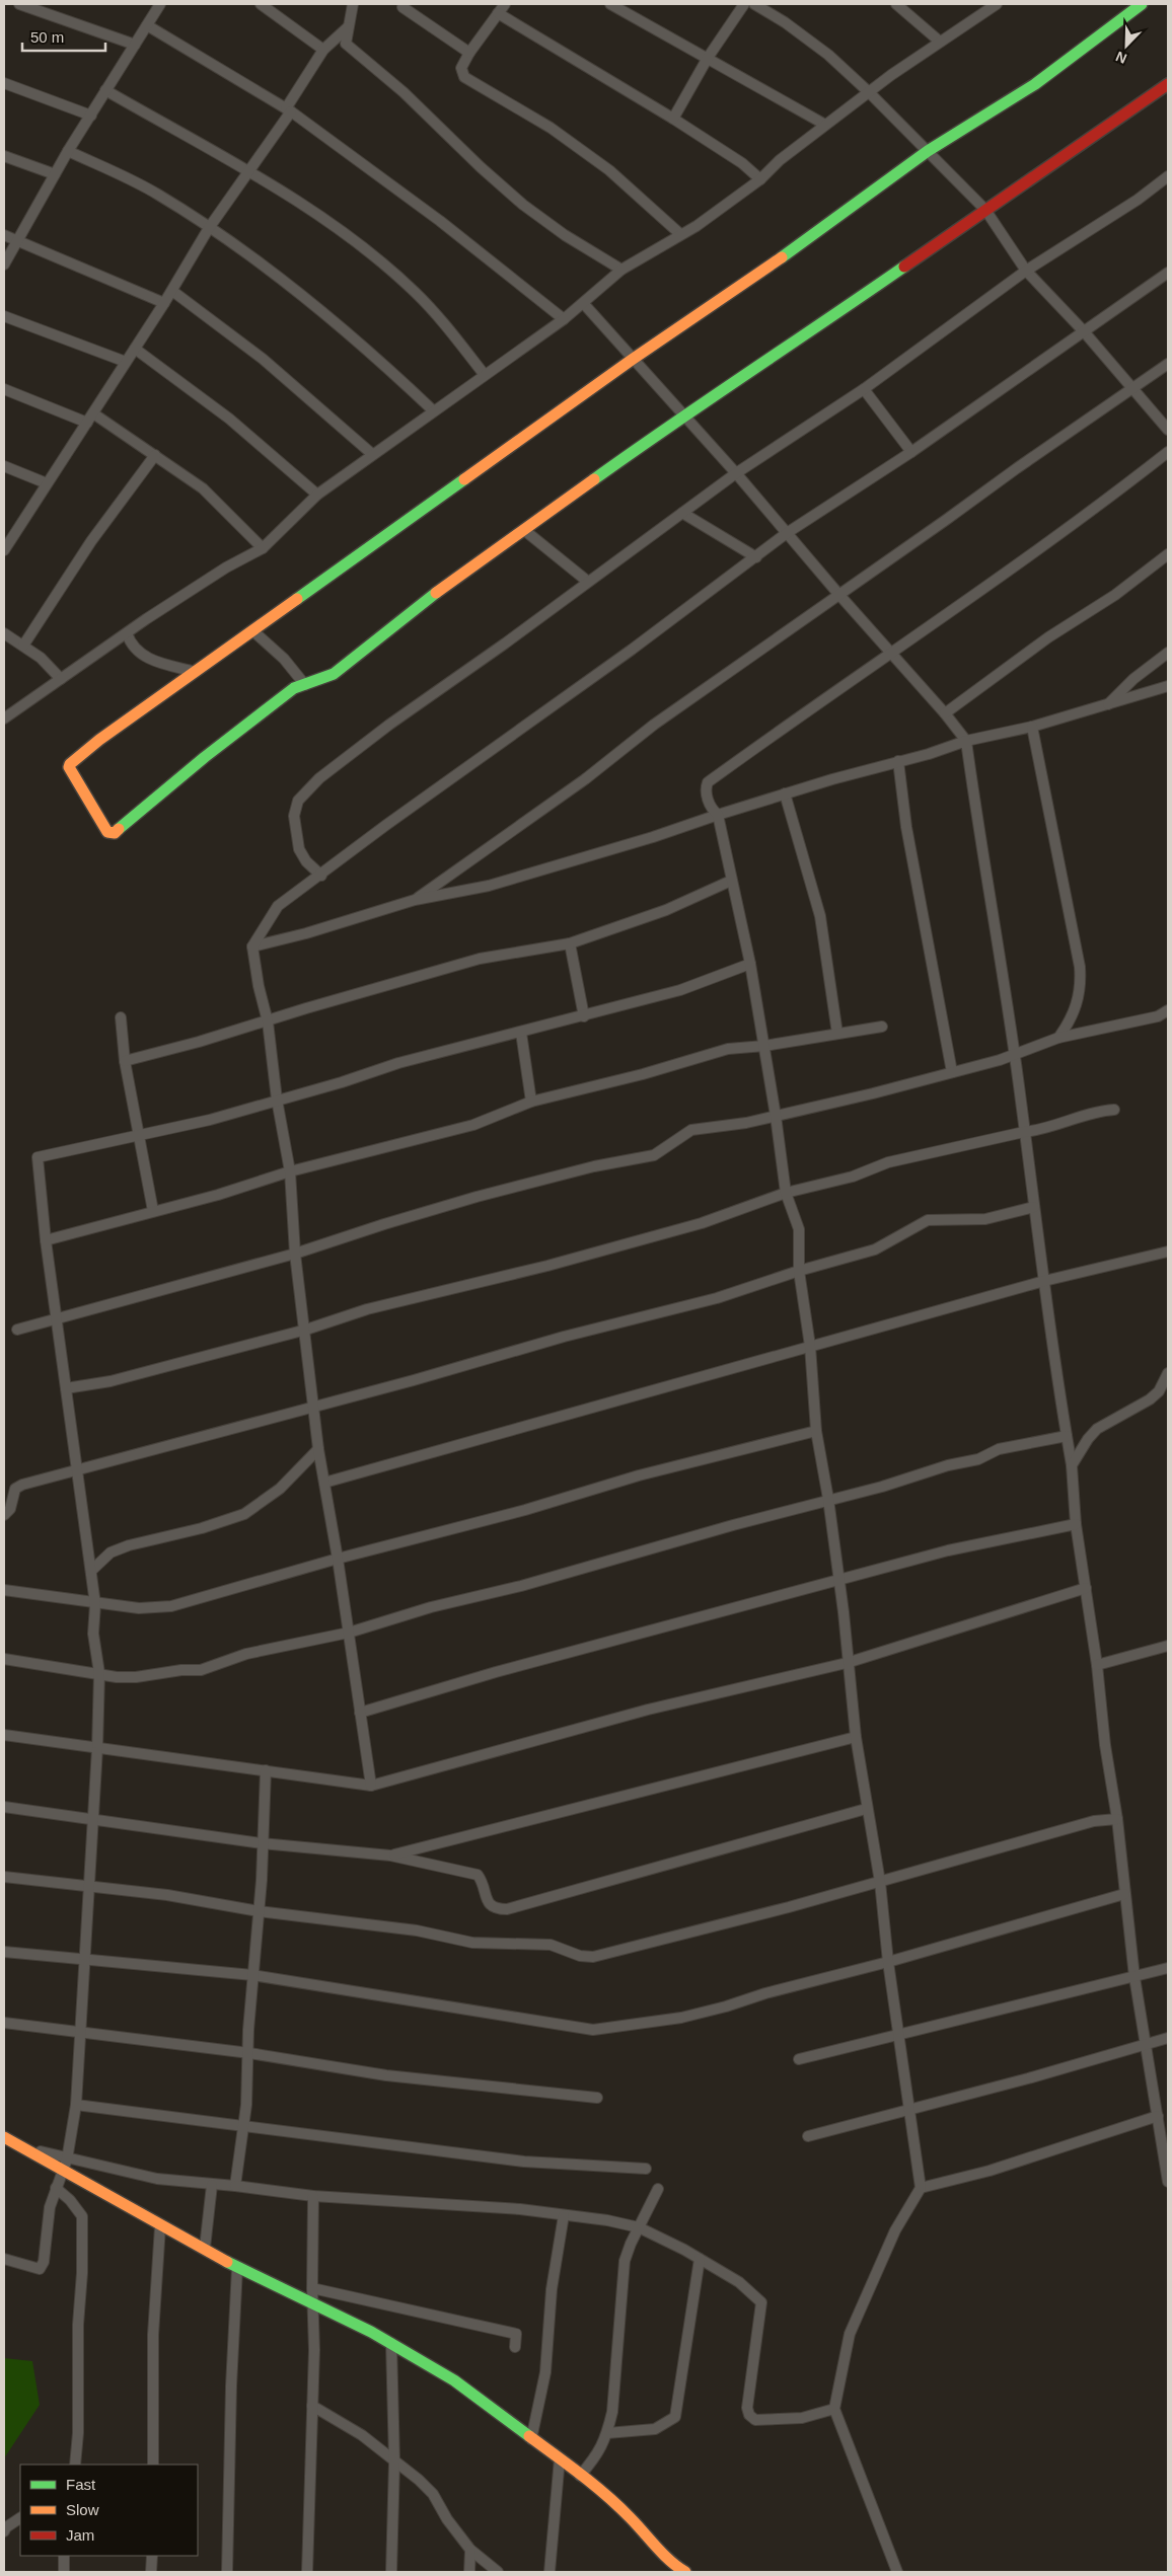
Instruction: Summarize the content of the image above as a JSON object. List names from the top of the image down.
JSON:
{
  "legend": ["Fast", "Slow", "Jam"],
  "scale_bar": "50 m",
  "north": "bottom left"
}
